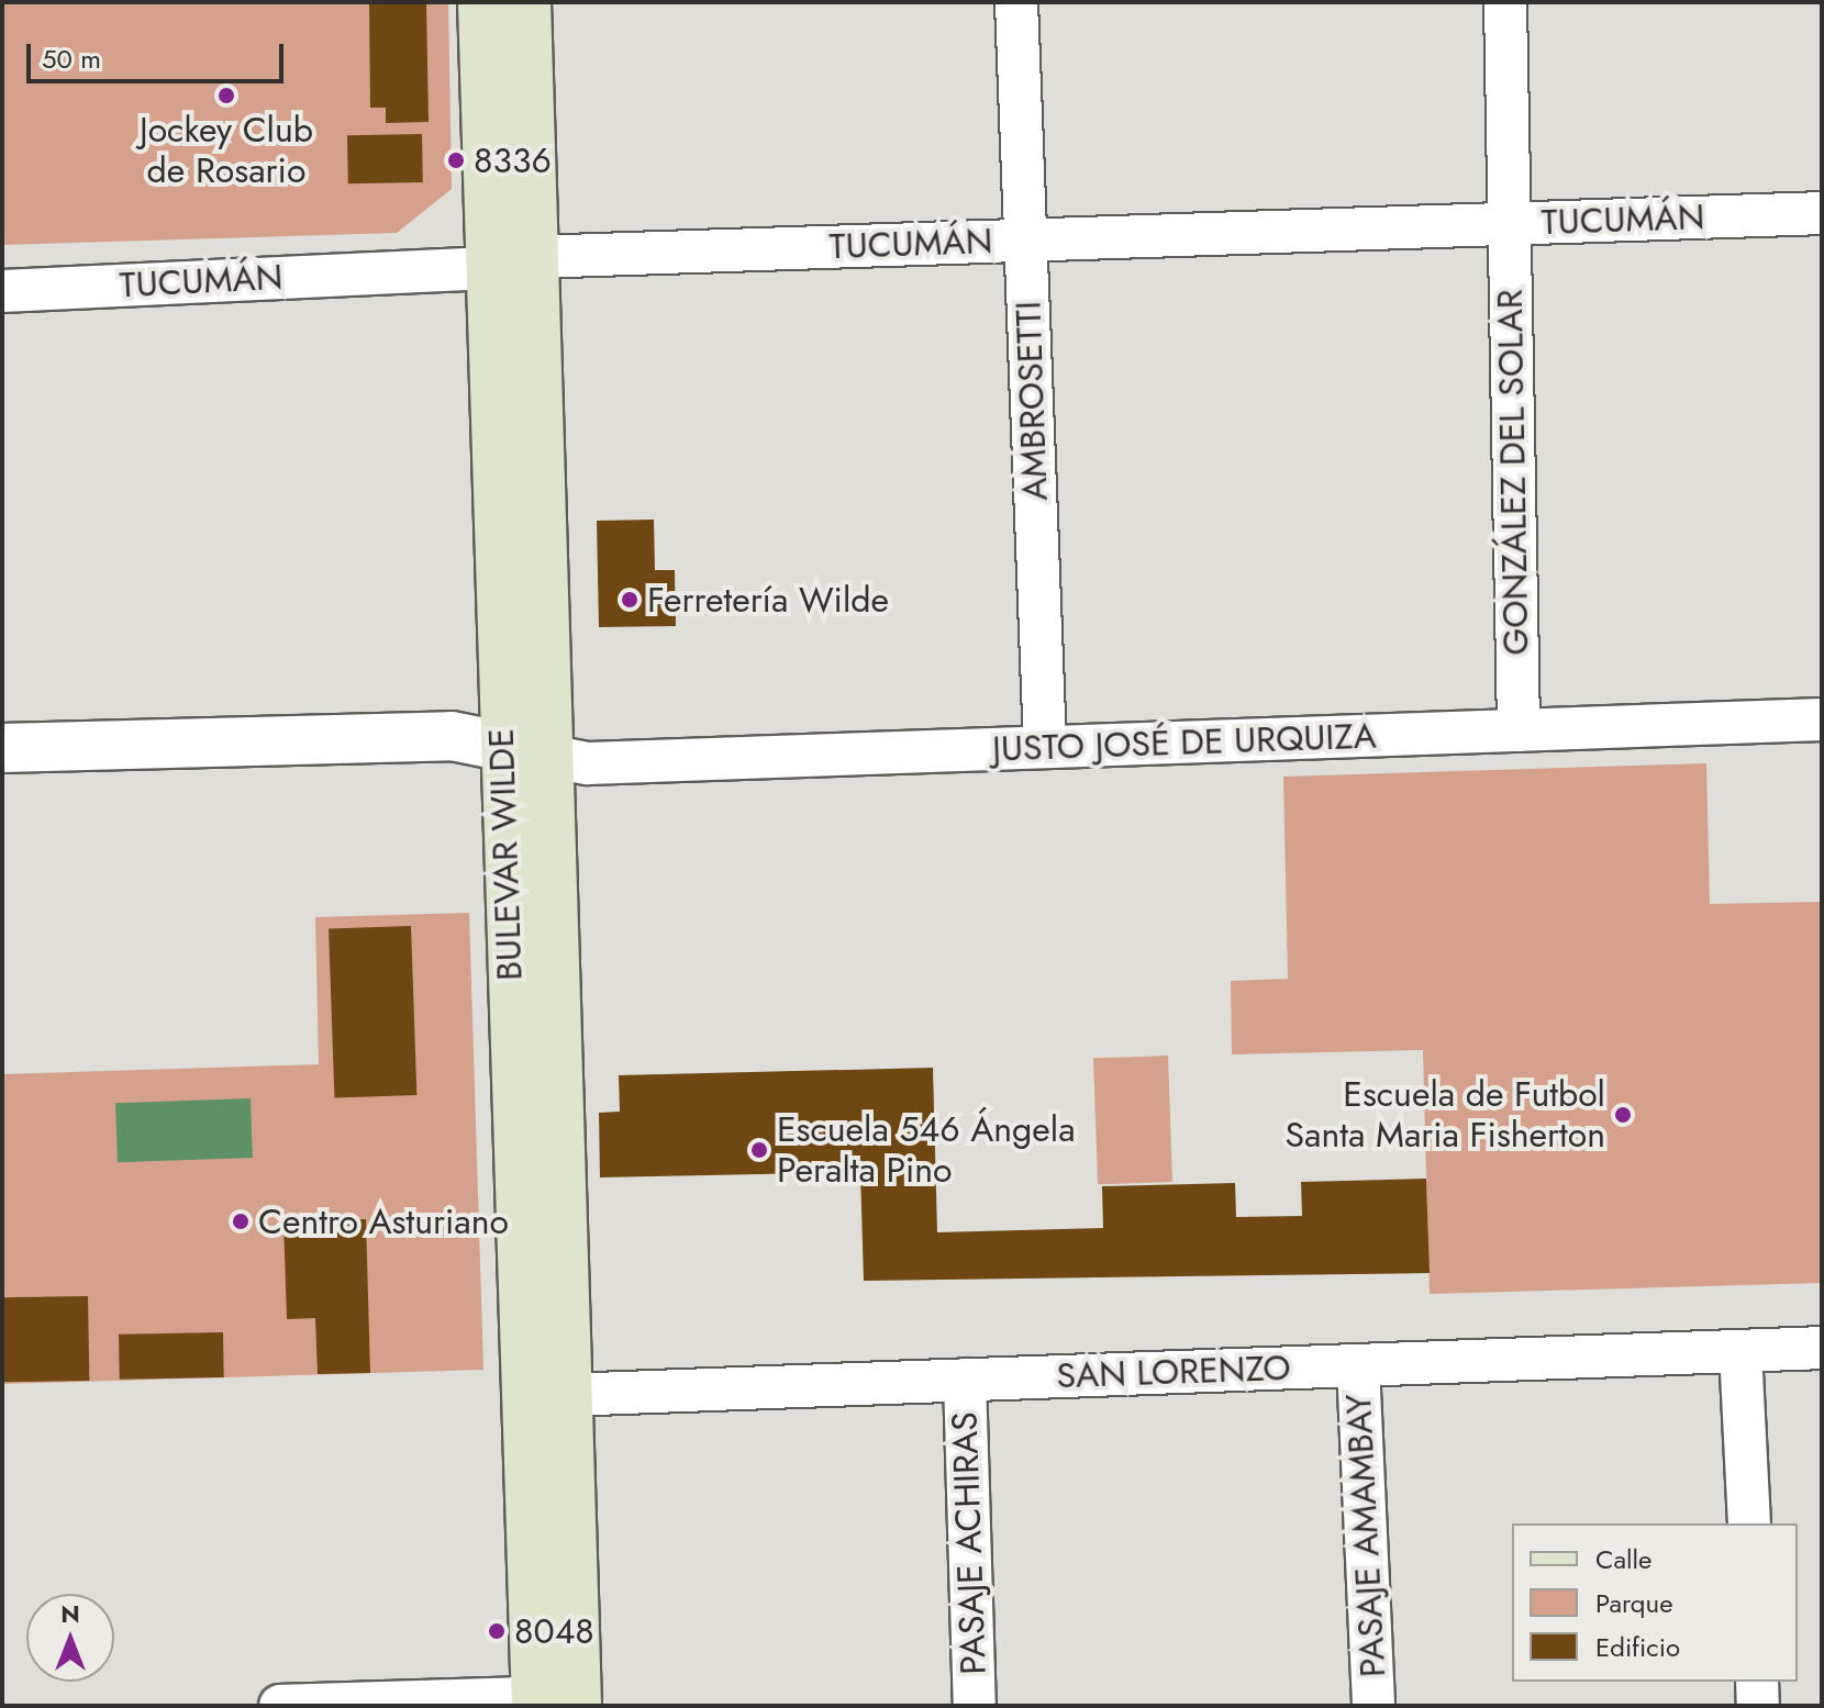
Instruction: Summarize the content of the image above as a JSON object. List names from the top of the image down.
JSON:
{
  "streets": {
    "main road": ["BULEVAR WILDE"],
    "street": [
      "TUCUMÁN",
      "AMBROSETTI",
      "GONZÁLEZ DEL SOLAR",
      "JUSTO JOSÉ DE URQUIZA",
      "SAN LORENZO",
      "PASAJE AMAMBAY",
      "PASAJE ACHIRAS"
    ]
  },
  "crossings": [
    ["TUCUMÁN", "AMBROSETTI"],
    ["TUCUMÁN", "GONZÁLEZ DEL SOLAR"],
    ["TUCUMÁN", "BULEVAR WILDE"],
    ["AMBROSETTI", "JUSTO JOSÉ DE URQUIZA"],
    ["GONZÁLEZ DEL SOLAR", "JUSTO JOSÉ DE URQUIZA"],
    ["JUSTO JOSÉ DE URQUIZA", "BULEVAR WILDE"],
    ["BULEVAR WILDE", "SAN LORENZO"],
    ["SAN LORENZO", "PASAJE AMAMBAY"],
    ["SAN LORENZO", "PASAJE ACHIRAS"]
  ],
  "places": [
    "Jockey Club de Rosario",
    "8336",
    "Ferretería Wilde",
    "Escuela de Futbol Santa Maria Fisherton",
    "Escuela 546 Ángela Peralta Pino",
    "Centro Asturiano",
    "8048"
  ],
  "legend": ["Calle", "Parque", "Edificio"],
  "scale_bar": "50 m",
  "north": "top"
}
